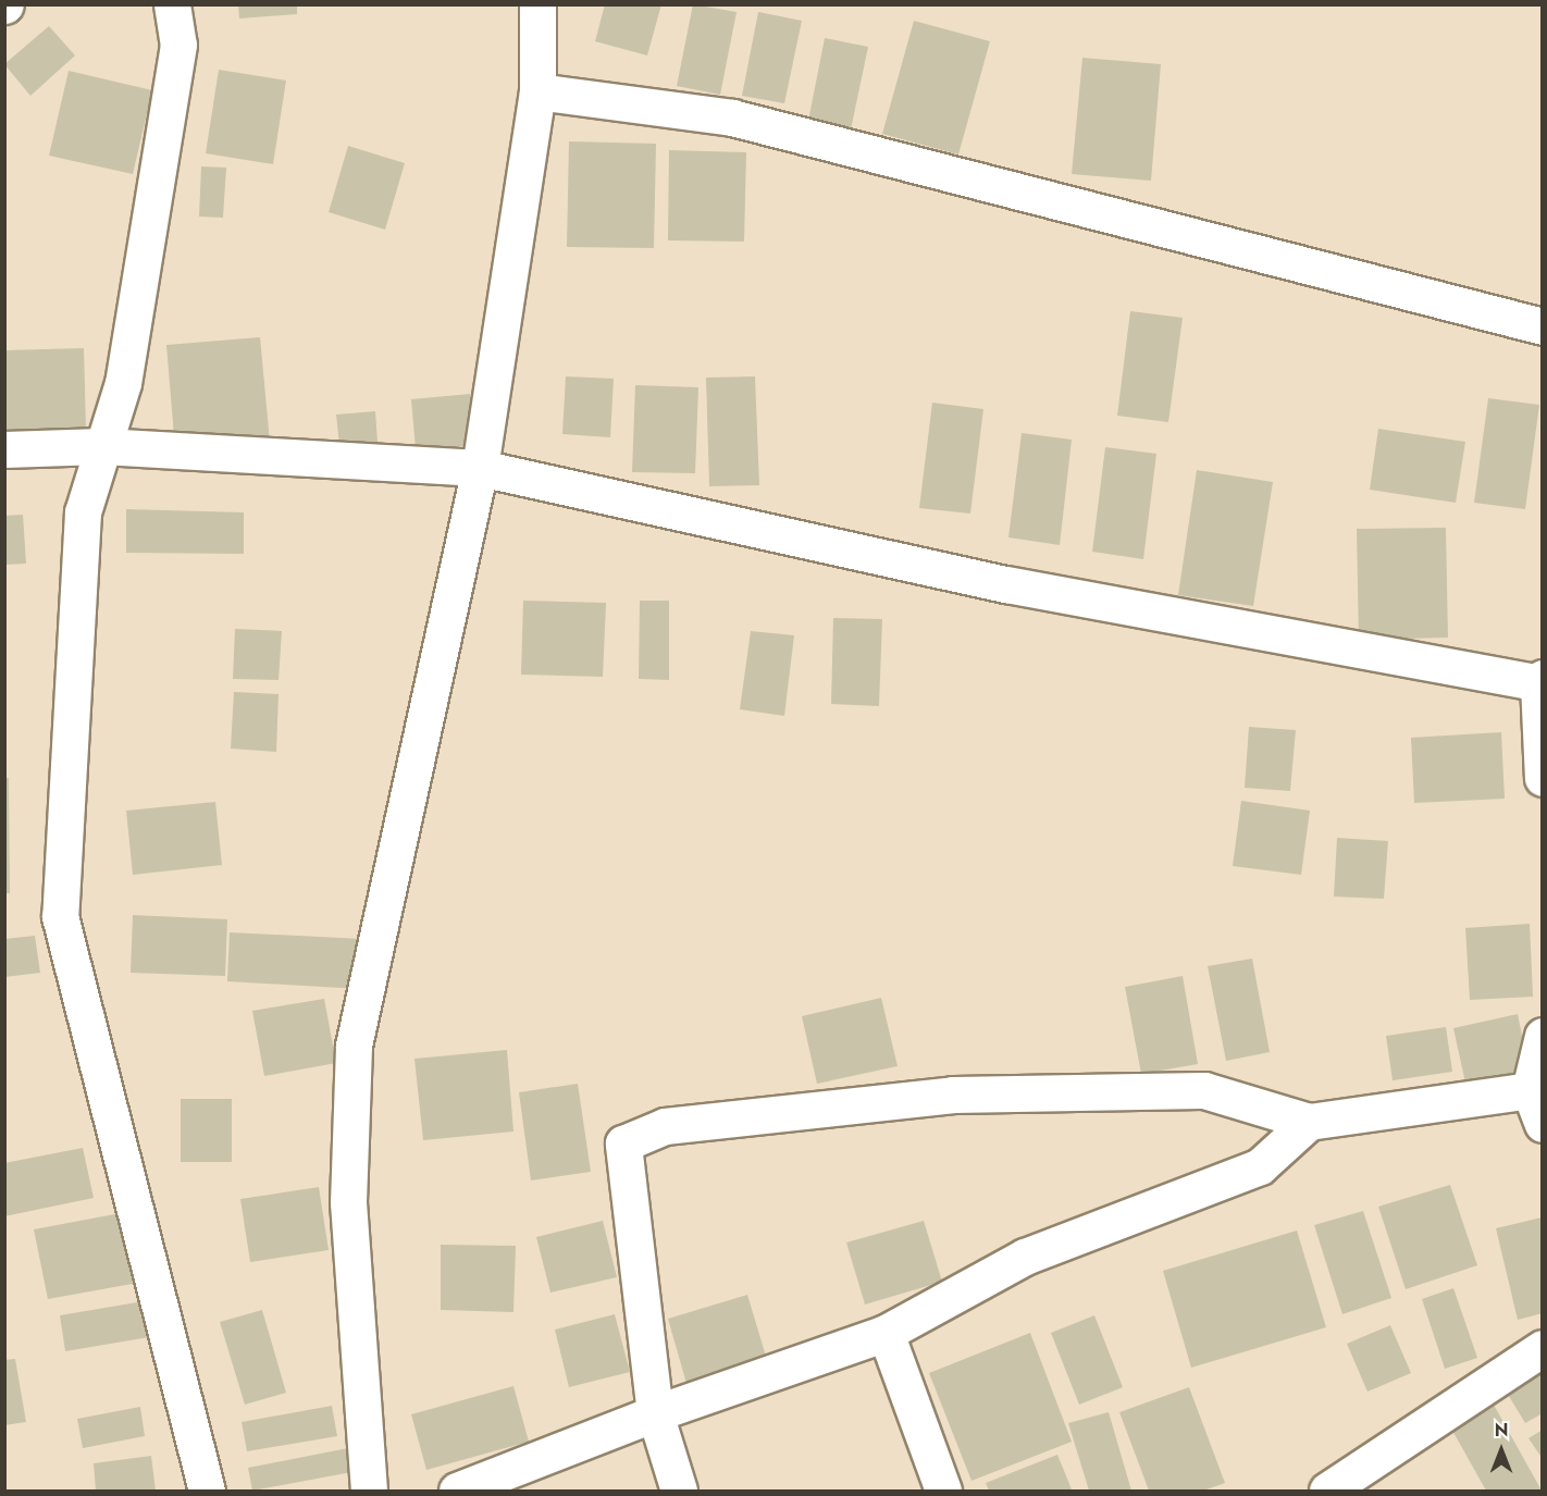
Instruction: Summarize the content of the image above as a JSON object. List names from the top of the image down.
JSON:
{
  "north": "top"
}
